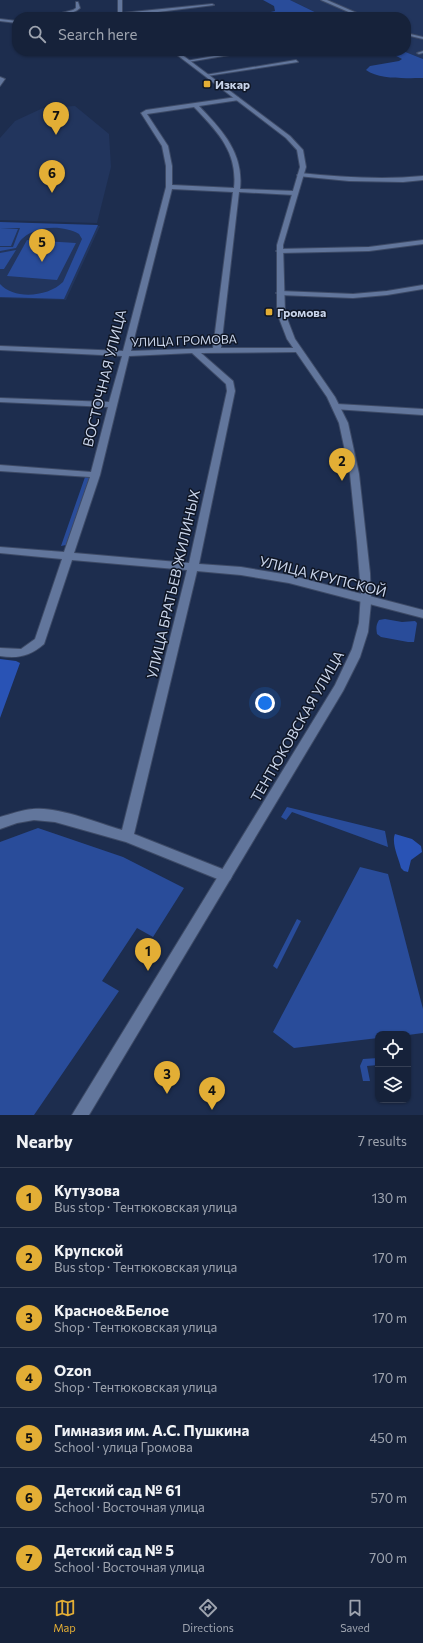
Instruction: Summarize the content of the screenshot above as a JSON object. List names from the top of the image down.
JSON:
{
  "streets": {
    "street": [
      "УЛИЦА ГРОМОВА",
      "ВОСТОЧНАЯ УЛИЦА",
      "УЛИЦА КРУПСКОЙ",
      "УЛИЦА БРАТЬЕВ ЖИЛИНЫХ",
      "ТЕНТЮКОВСКАЯ УЛИЦА"
    ]
  },
  "crossings": [
    ["УЛИЦА ГРОМОВА", "ВОСТОЧНАЯ УЛИЦА"],
    ["УЛИЦА ГРОМОВА", "УЛИЦА БРАТЬЕВ ЖИЛИНЫХ"],
    ["УЛИЦА ГРОМОВА", "ТЕНТЮКОВСКАЯ УЛИЦА"],
    ["ВОСТОЧНАЯ УЛИЦА", "УЛИЦА КРУПСКОЙ"],
    ["УЛИЦА КРУПСКОЙ", "УЛИЦА БРАТЬЕВ ЖИЛИНЫХ"],
    ["УЛИЦА КРУПСКОЙ", "ТЕНТЮКОВСКАЯ УЛИЦА"]
  ],
  "places": {
    "transit": ["Изкар", "Громова"]
  },
  "page": {
    "search": "Search here",
    "pins": [
      "7",
      "6",
      "5",
      "2",
      "1",
      "3",
      "4"
    ],
    "heading": ["Nearby", "7 results"],
    "list": [
      {
        "mark": "1",
        "name": "Кутузова",
        "note": "Bus stop · Тентюковская улица",
        "value": "130 m"
      },
      {
        "mark": "2",
        "name": "Крупской",
        "note": "Bus stop · Тентюковская улица",
        "value": "170 m"
      },
      {
        "mark": "3",
        "name": "Красное&Белое",
        "note": "Shop · Тентюковская улица",
        "value": "170 m"
      },
      {
        "mark": "4",
        "name": "Ozon",
        "note": "Shop · Тентюковская улица",
        "value": "170 m"
      },
      {
        "mark": "5",
        "name": "Гимназия им. А.С. Пушкина",
        "note": "School · улица Громова",
        "value": "450 m"
      },
      {
        "mark": "6",
        "name": "Детский сад № 61",
        "note": "School · Восточная улица",
        "value": "570 m"
      },
      {
        "mark": "7",
        "name": "Детский сад № 5",
        "note": "School · Восточная улица",
        "value": "700 m"
      }
    ],
    "nav": ["Map", "Directions", "Saved"]
  }
}
